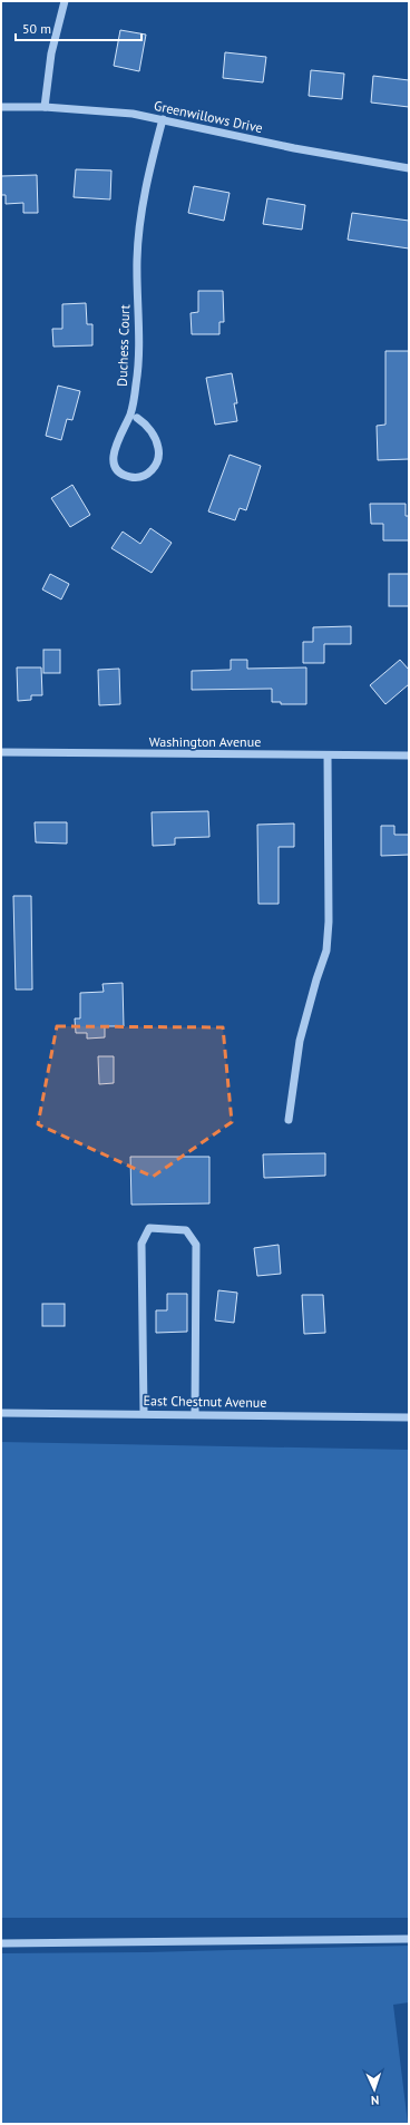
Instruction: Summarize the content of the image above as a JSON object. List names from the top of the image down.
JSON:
{
  "streets": {
    "street": [
      "Greenwillows Drive",
      "Duchess Court",
      "Washington Avenue",
      "East Chestnut Avenue"
    ]
  },
  "crossings": [
    ["Greenwillows Drive", "Duchess Court"]
  ],
  "scale_bar": "50 m",
  "north": "bottom"
}
